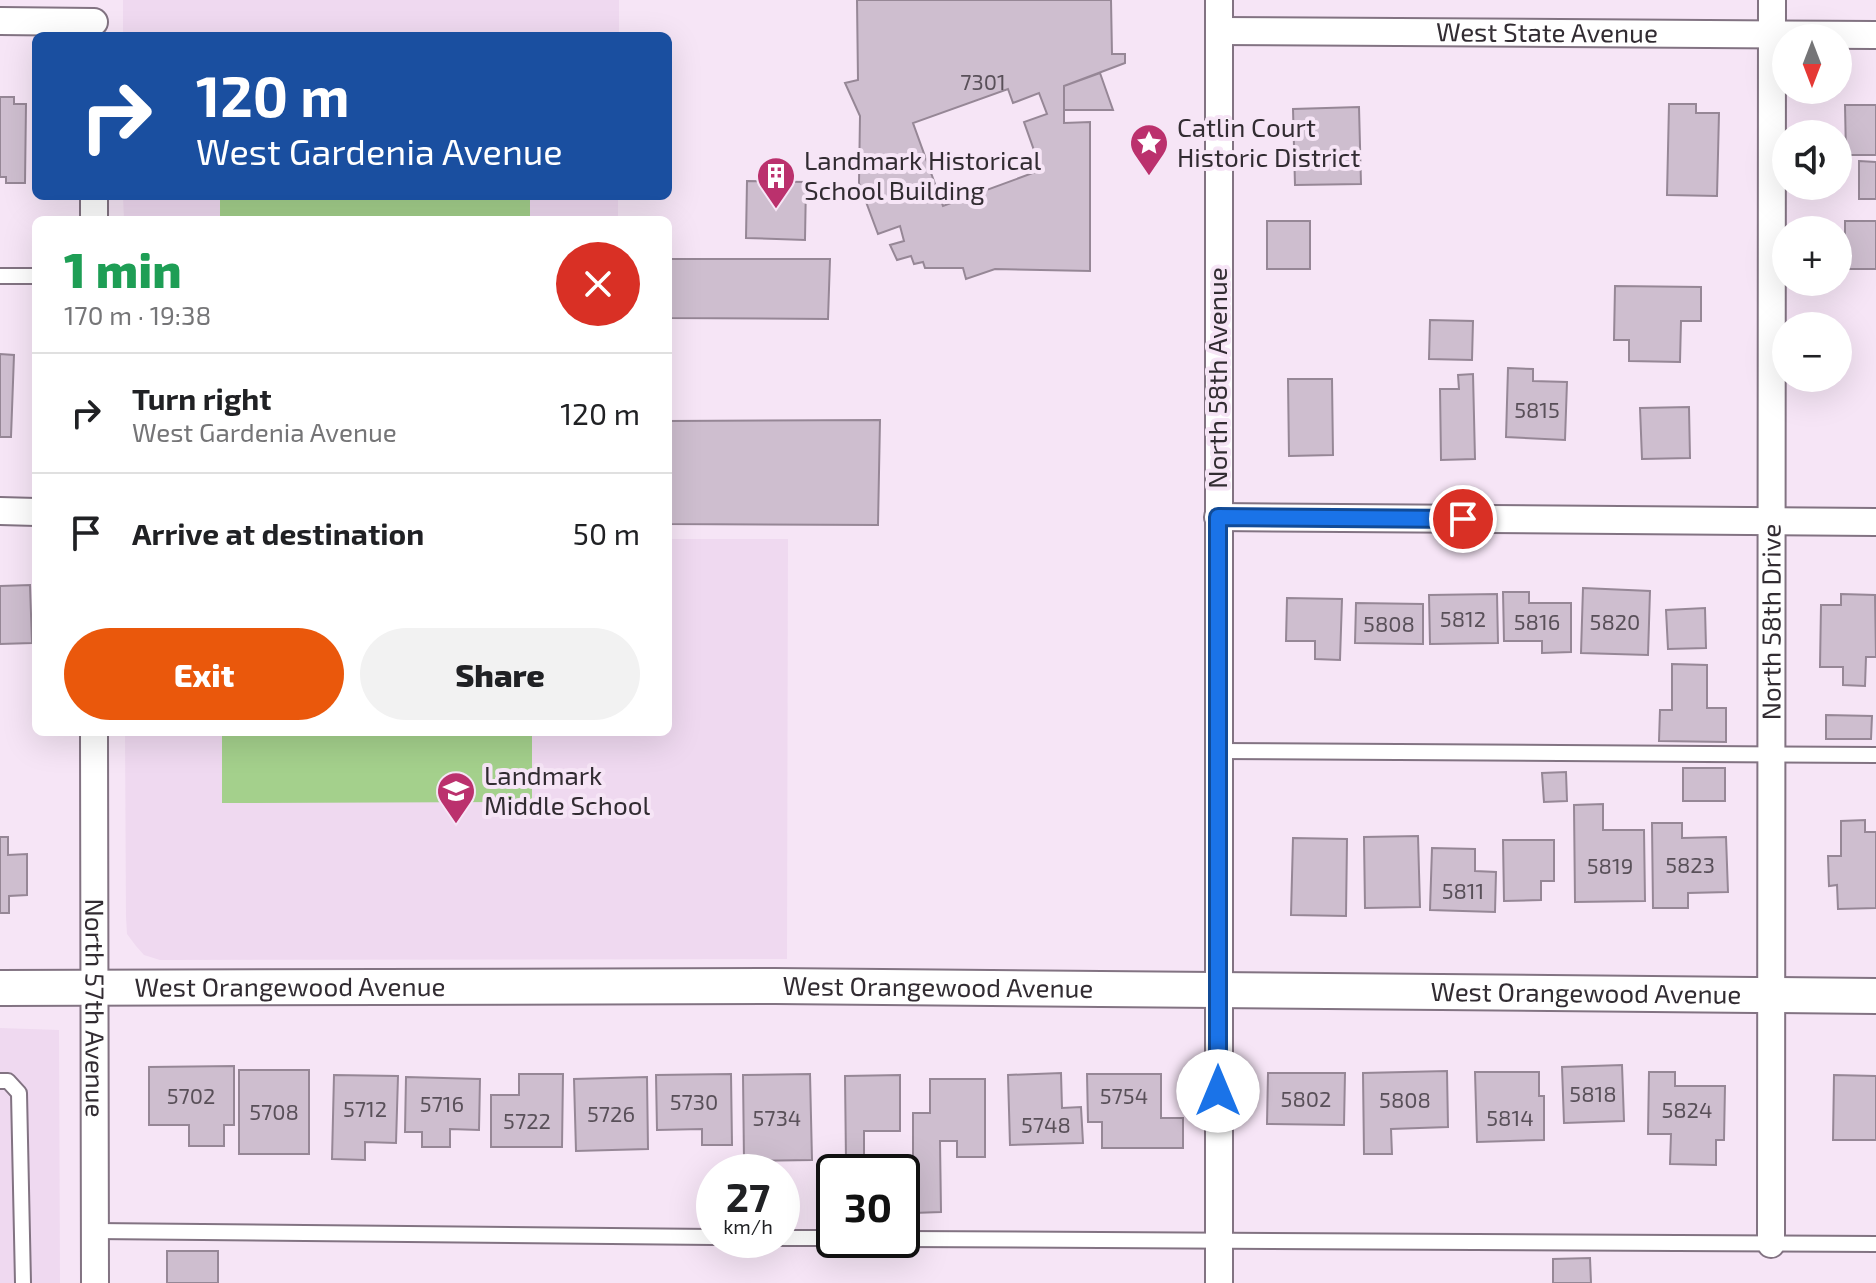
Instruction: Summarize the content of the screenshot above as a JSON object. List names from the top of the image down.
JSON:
{
  "streets": {
    "street": [
      "West State Avenue",
      "North 58th Avenue",
      "North 58th Drive",
      "West Orangewood Avenue",
      "North 57th Avenue"
    ]
  },
  "crossings": [
    ["West State Avenue", "North 58th Avenue"],
    ["West State Avenue", "North 58th Drive"],
    ["North 58th Avenue", "West Orangewood Avenue"],
    ["North 58th Drive", "West Orangewood Avenue"],
    ["West Orangewood Avenue", "North 57th Avenue"]
  ],
  "places": {
    "place": ["Catlin Court Historic District"],
    "building": ["Landmark Historical School Building"],
    "school or university": ["Landmark Middle School"]
  },
  "house_numbers": [
    "7301",
    "5815",
    "5812",
    "5816",
    "5820",
    "5808",
    "5823",
    "5819",
    "5811",
    "5818",
    "5702",
    "5754",
    "5802",
    "5808",
    "5730",
    "5716",
    "5712",
    "5824",
    "5708",
    "5726",
    "5734",
    "5814",
    "5722",
    "5748"
  ],
  "north": "bottom",
  "page": {
    "map_buttons": ["+", "−"],
    "turn": ["120 m", "West Gardenia Avenue"],
    "heading": ["1 min", "170 m · 19:38"],
    "list": [
      {
        "name": "Turn right",
        "note": "West Gardenia Avenue",
        "value": "120 m"
      },
      {
        "name": "Arrive at destination",
        "value": "50 m"
      }
    ],
    "buttons": ["Exit", "Share"],
    "speed": "27 km/h",
    "limit": "30"
  }
}
